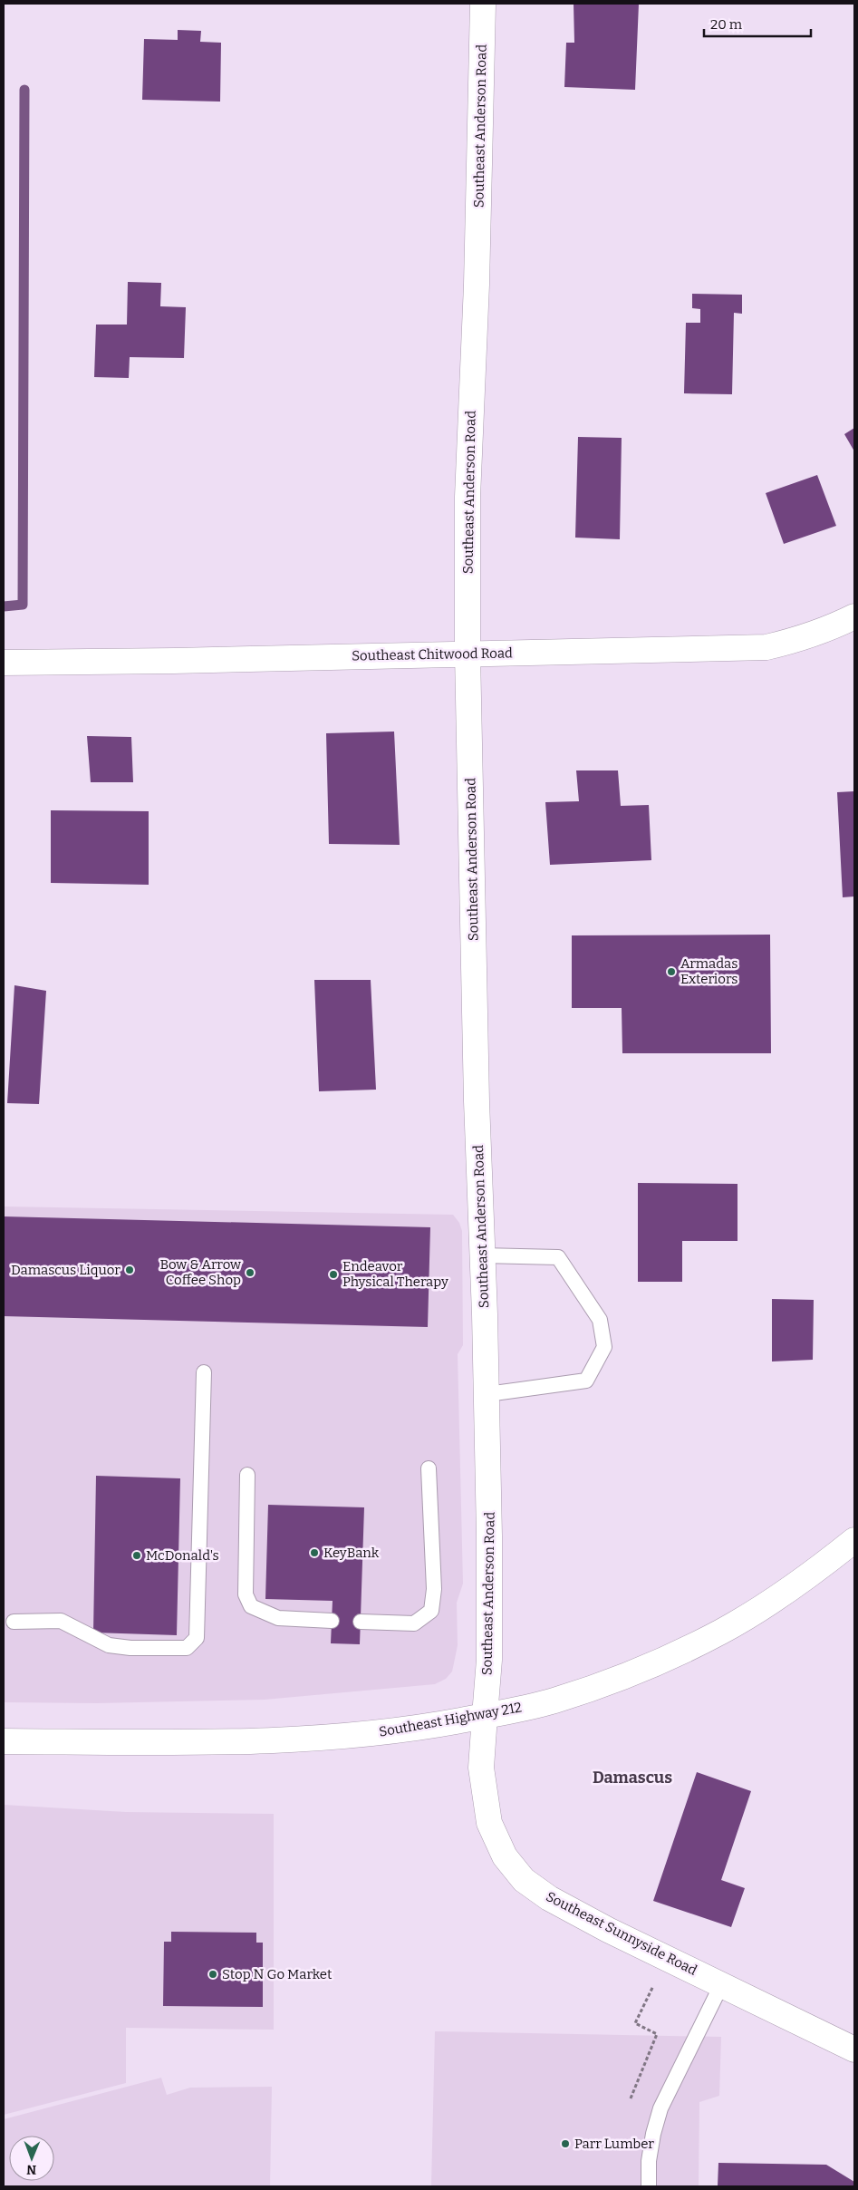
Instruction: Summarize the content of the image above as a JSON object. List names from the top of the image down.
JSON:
{
  "streets": {
    "main road": [
      "Southeast Anderson Road",
      "Southeast Chitwood Road",
      "Southeast Highway 212",
      "Southeast Sunnyside Road"
    ]
  },
  "crossings": [
    ["Southeast Anderson Road", "Southeast Chitwood Road"],
    ["Southeast Anderson Road", "Southeast Highway 212"],
    ["Southeast Anderson Road", "Southeast Sunnyside Road"],
    ["Southeast Highway 212", "Southeast Sunnyside Road"]
  ],
  "districts": ["Damascus"],
  "places": [
    "Armadas Exteriors",
    "Damascus Liquor",
    "Bow & Arrow Coffee Shop",
    "Endeavor Physical Therapy",
    "KeyBank",
    "McDonald's",
    "Stop N Go Market",
    "Parr Lumber"
  ],
  "scale_bar": "20 m",
  "north": "bottom"
}
